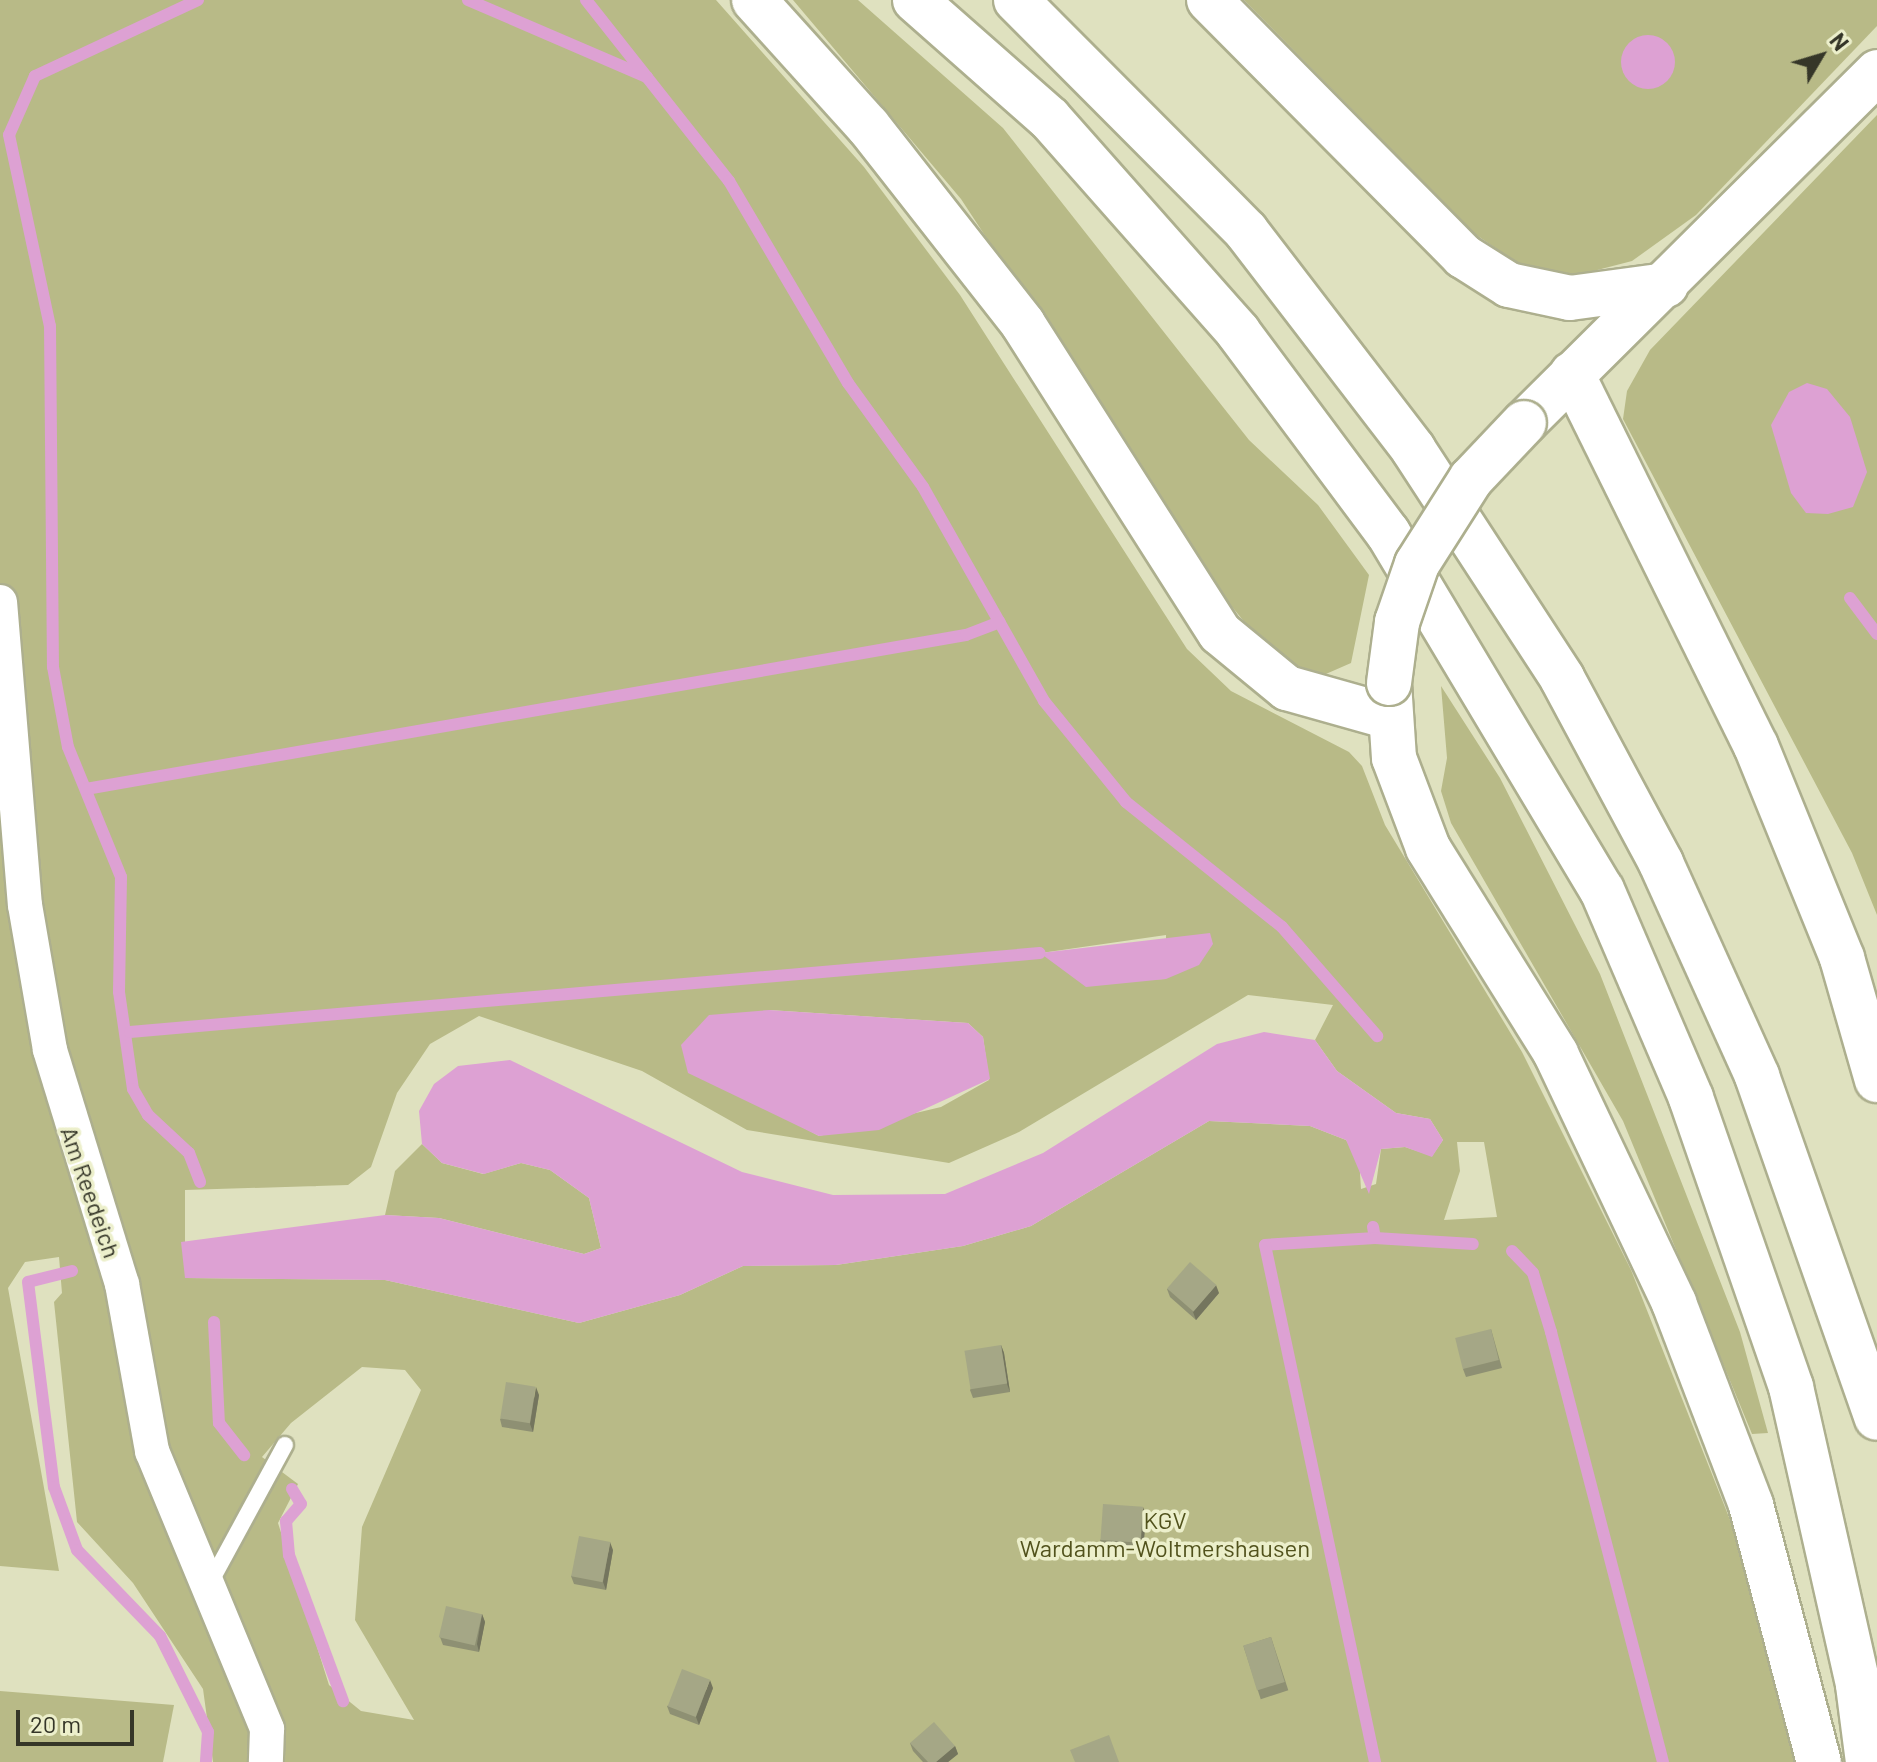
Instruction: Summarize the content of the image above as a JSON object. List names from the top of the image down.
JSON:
{
  "streets": {
    "street": ["Am Reedeich"]
  },
  "parks": ["KGV Wardamm-Woltmershausen"],
  "scale_bar": "20 m",
  "north": "top right"
}
